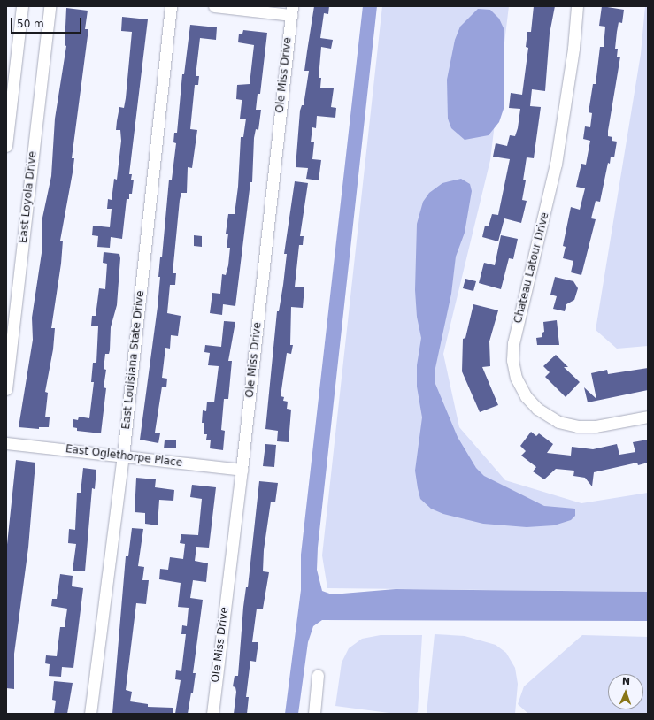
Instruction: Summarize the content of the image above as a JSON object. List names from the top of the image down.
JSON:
{
  "streets": {
    "street": [
      "Ole Miss Drive",
      "East Loyola Drive",
      "Chateau Latour Drive",
      "East Louisiana State Drive",
      "East Oglethorpe Place"
    ]
  },
  "crossings": [
    ["Ole Miss Drive", "East Oglethorpe Place"],
    ["East Louisiana State Drive", "East Oglethorpe Place"]
  ],
  "scale_bar": "50 m",
  "north": "top"
}
